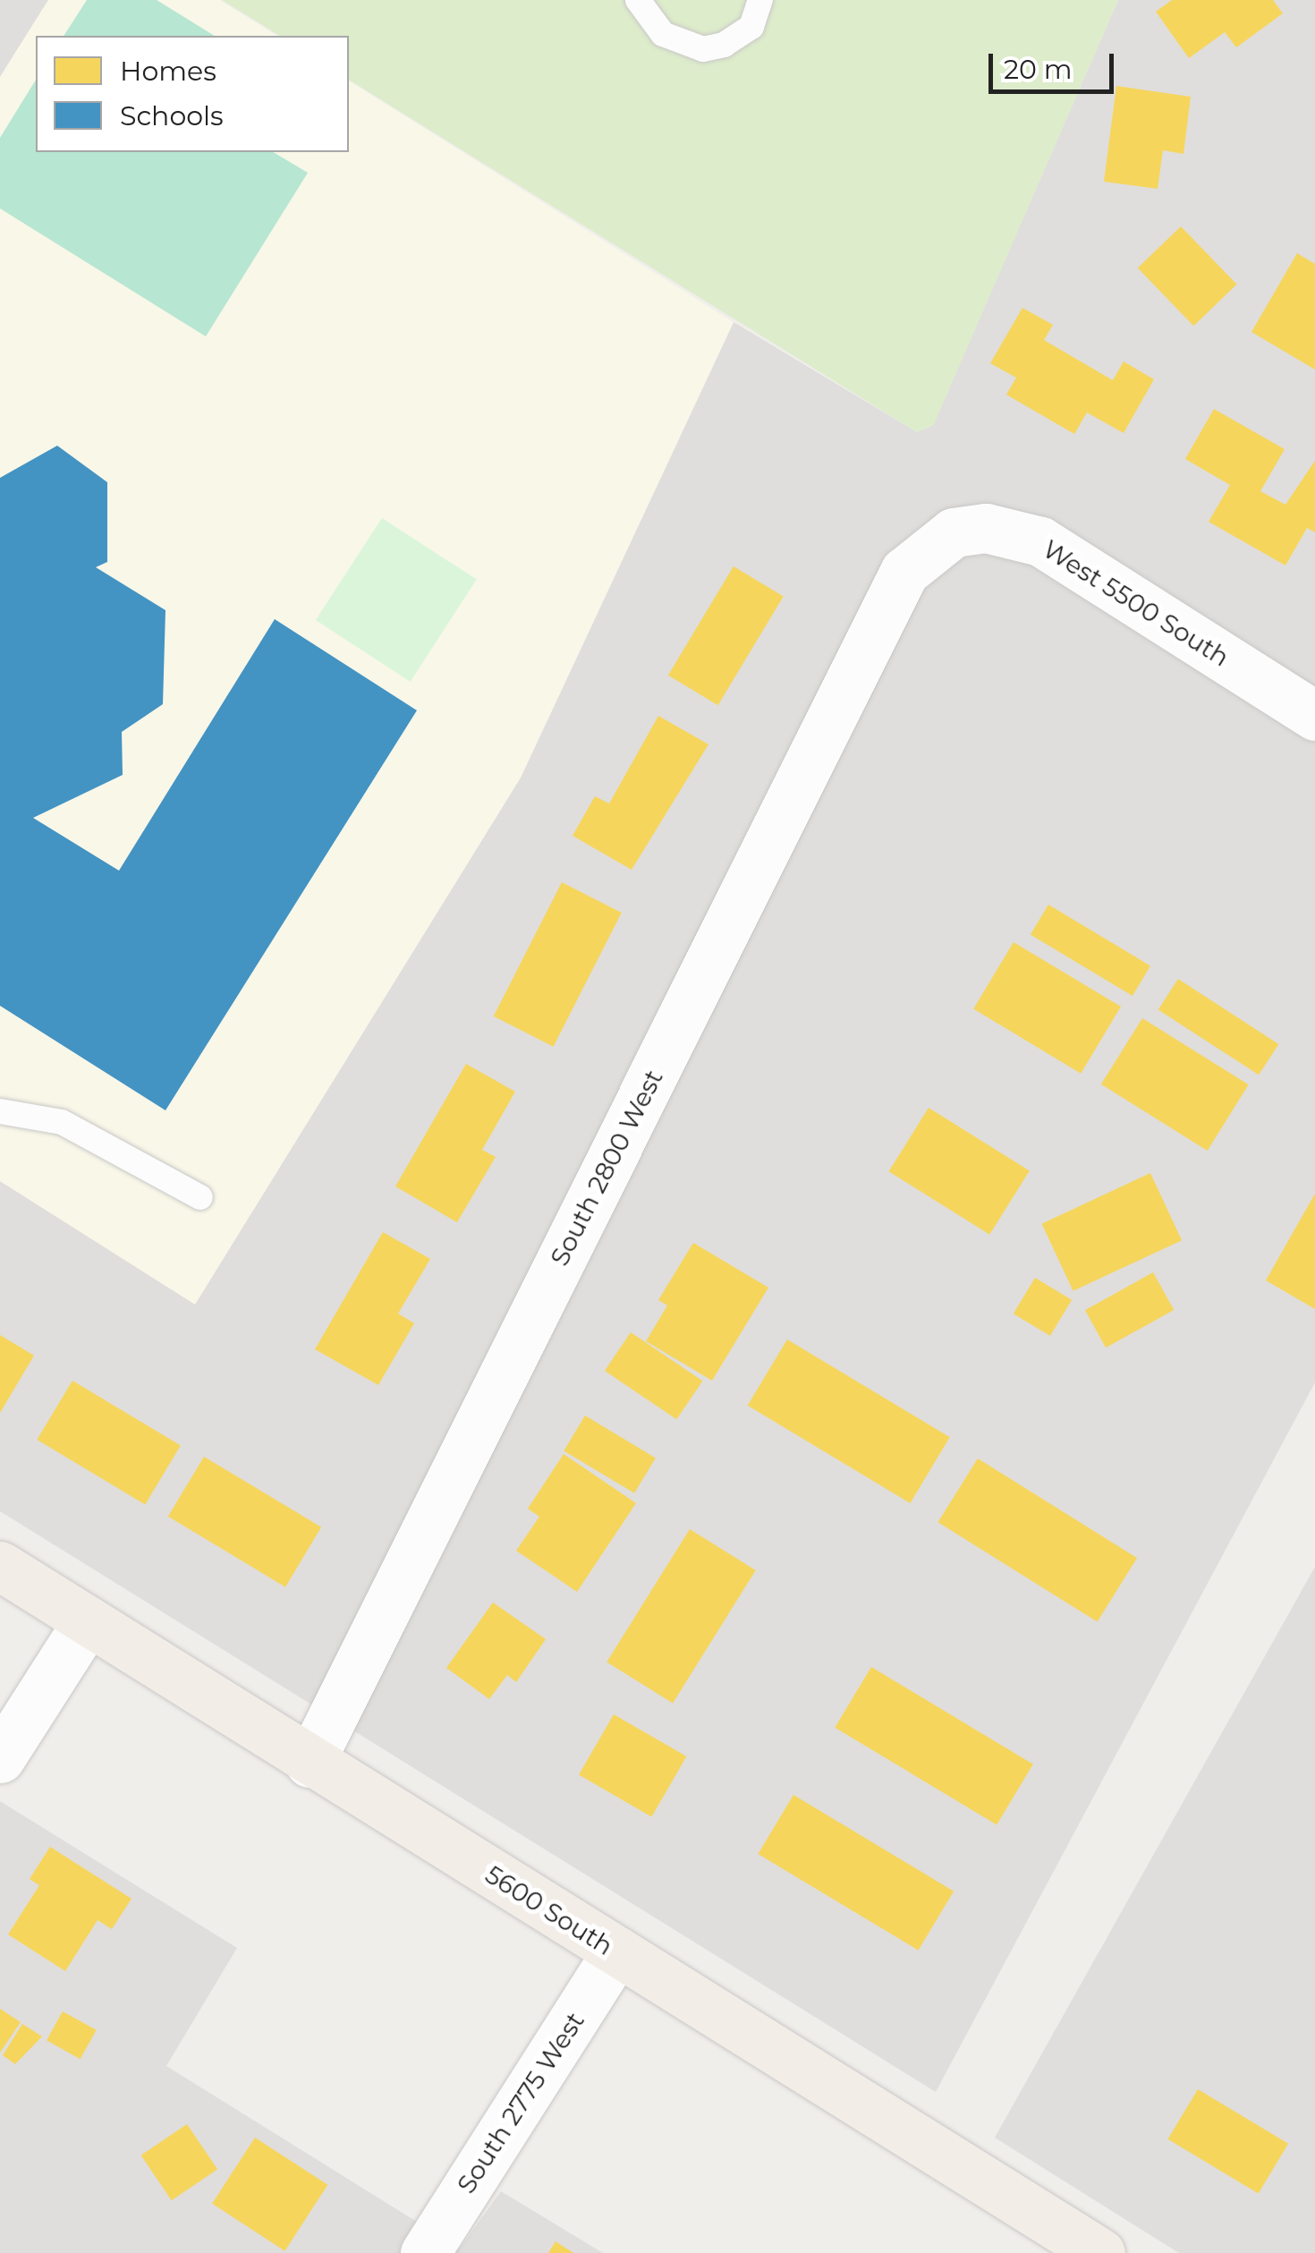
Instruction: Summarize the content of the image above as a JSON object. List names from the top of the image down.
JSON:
{
  "streets": {
    "main road": ["5600 South"],
    "street": ["West 5500 South", "South 2800 West", "South 2775 West"]
  },
  "crossings": [
    ["West 5500 South", "South 2800 West"],
    ["South 2800 West", "5600 South"],
    ["5600 South", "South 2775 West"]
  ],
  "legend": ["Homes", "Schools"],
  "scale_bar": "20 m"
}
